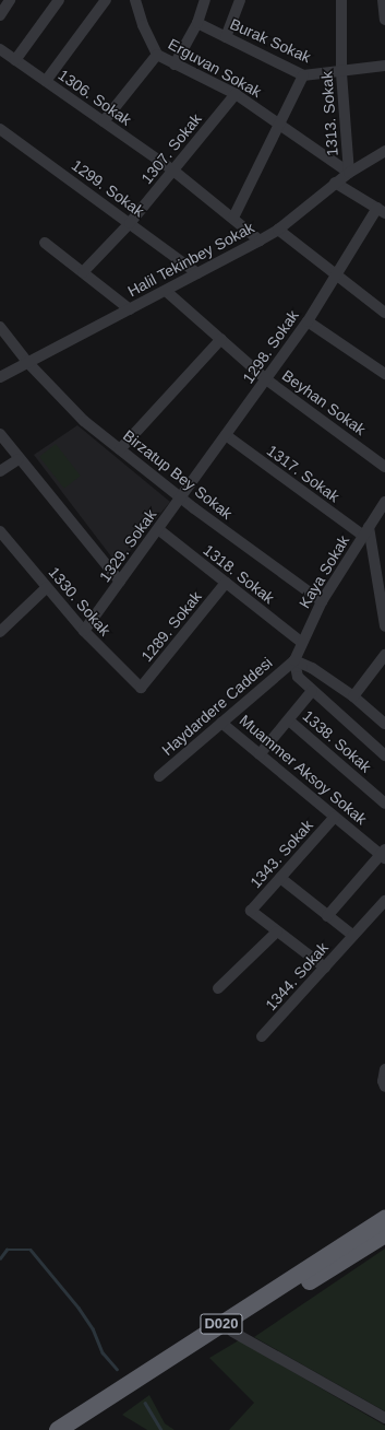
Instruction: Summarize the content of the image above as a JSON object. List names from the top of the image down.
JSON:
{
  "streets": {
    "highway": ["D020"],
    "street": [
      "Burak Sokak",
      "Erguvan Sokak",
      "1306. Sokak",
      "1313. Sokak",
      "1307. Sokak",
      "1299. Sokak",
      "Halil Tekinbey Sokak",
      "1298. Sokak",
      "Beyhan Sokak",
      "1317. Sokak",
      "Birzatup Bey Sokak",
      "1329. Sokak",
      "Kaya Sokak",
      "1318. Sokak",
      "1330. Sokak",
      "1289. Sokak",
      "Haydardere Caddesi",
      "1338. Sokak",
      "Muammer Aksoy Sokak",
      "1343. Sokak",
      "1344. Sokak"
    ]
  },
  "crossings": [
    ["Burak Sokak", "1313. Sokak"],
    ["Erguvan Sokak", "1313. Sokak"],
    ["Erguvan Sokak", "1307. Sokak"],
    ["Erguvan Sokak", "Halil Tekinbey Sokak"],
    ["1306. Sokak", "1307. Sokak"],
    ["1306. Sokak", "Halil Tekinbey Sokak"],
    ["1313. Sokak", "Halil Tekinbey Sokak"],
    ["1307. Sokak", "1299. Sokak"],
    ["1299. Sokak", "Halil Tekinbey Sokak"],
    ["Halil Tekinbey Sokak", "Beyhan Sokak"],
    ["Halil Tekinbey Sokak", "Birzatup Bey Sokak"],
    ["1298. Sokak", "Beyhan Sokak"],
    ["1298. Sokak", "1317. Sokak"],
    ["1298. Sokak", "Birzatup Bey Sokak"],
    ["1298. Sokak", "1329. Sokak"],
    ["1317. Sokak", "Kaya Sokak"],
    ["Birzatup Bey Sokak", "1329. Sokak"],
    ["Birzatup Bey Sokak", "Kaya Sokak"],
    ["1329. Sokak", "1318. Sokak"],
    ["1329. Sokak", "1330. Sokak"],
    ["Kaya Sokak", "1318. Sokak"],
    ["Kaya Sokak", "Haydardere Caddesi"],
    ["1318. Sokak", "1289. Sokak"],
    ["1330. Sokak", "1289. Sokak"],
    ["Haydardere Caddesi", "Muammer Aksoy Sokak"],
    ["Muammer Aksoy Sokak", "1343. Sokak"]
  ]
}
